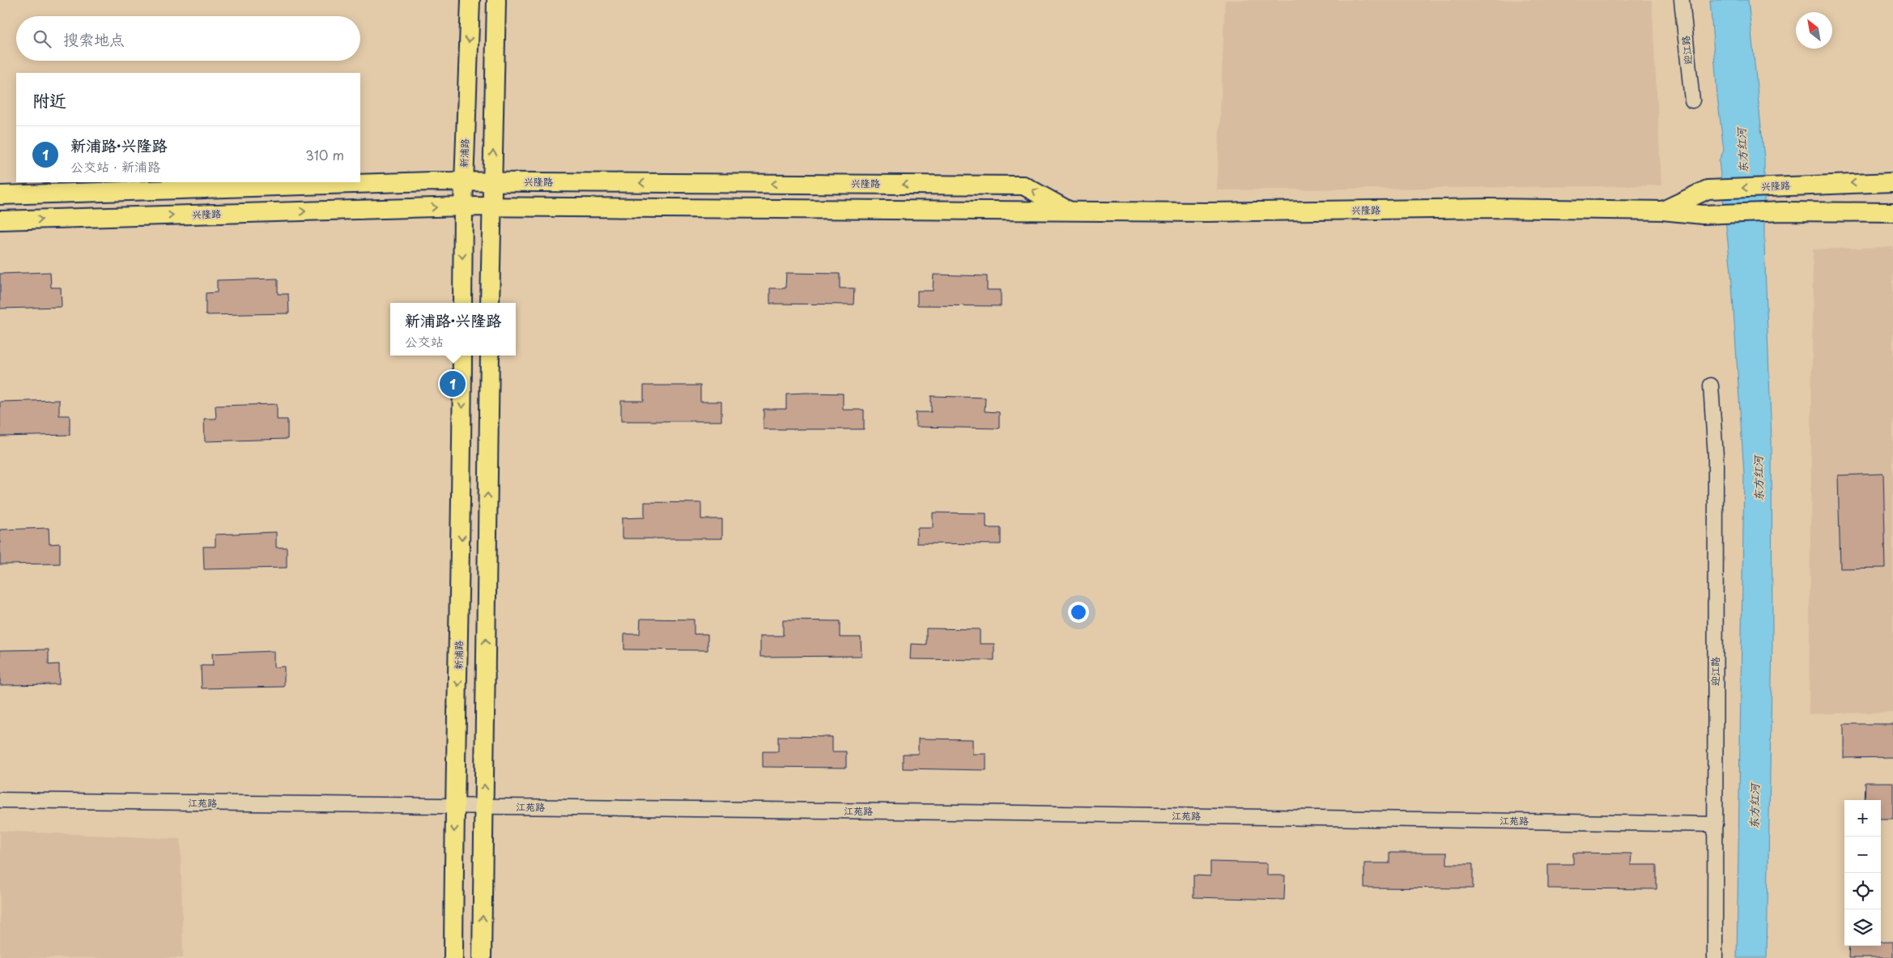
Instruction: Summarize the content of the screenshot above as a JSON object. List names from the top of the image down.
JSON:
{
  "streets": {
    "main road": ["新浦路", "兴隆路"],
    "street": ["迎江路", "江苑路"]
  },
  "crossings": [
    ["迎江路", "江苑路"],
    ["新浦路", "兴隆路"],
    ["新浦路", "江苑路"]
  ],
  "water": ["东方红河"],
  "north": "top left",
  "page": {
    "search": "搜索地点",
    "heading": "附近",
    "list": [
      {
        "mark": "1",
        "name": "新浦路·兴隆路",
        "note": "公交站 · 新浦路",
        "value": "310 m"
      }
    ],
    "popup": ["新浦路·兴隆路", "公交站"],
    "pins": "1",
    "map_buttons": ["+", "−"]
  }
}
